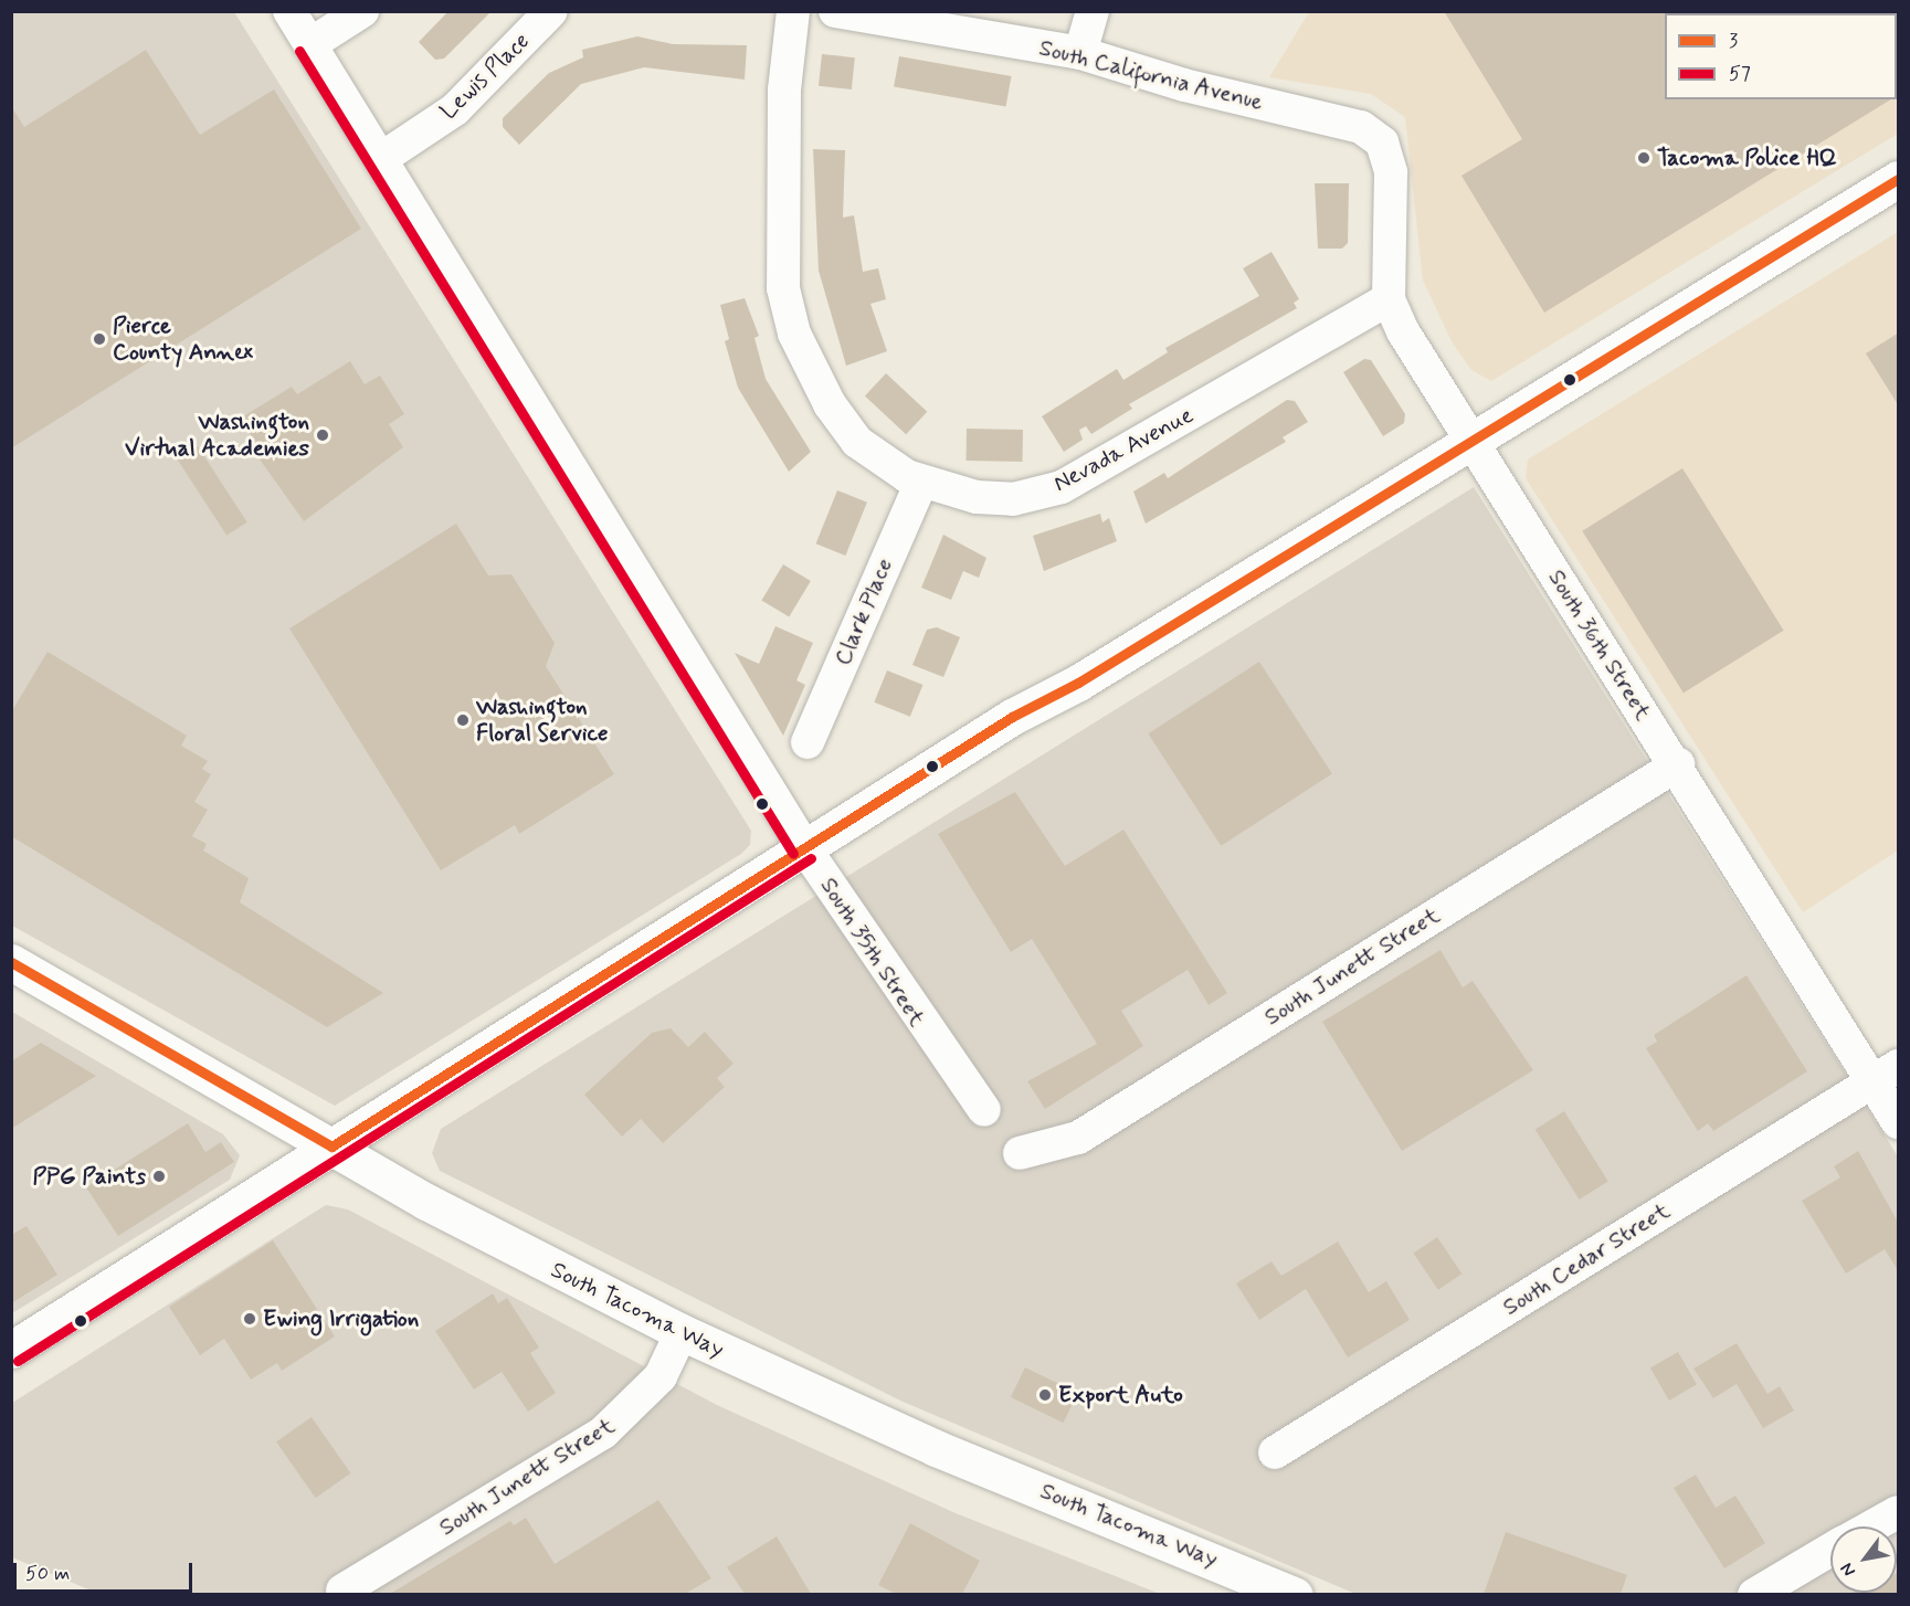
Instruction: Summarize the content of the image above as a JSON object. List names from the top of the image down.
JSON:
{
  "streets": {
    "main road": ["South Tacoma Way"],
    "street": [
      "South California Avenue",
      "Lewis Place",
      "Nevada Avenue",
      "Clark Place",
      "South 36th Street",
      "South 35th Street",
      "South Junett Street",
      "South Cedar Street"
    ]
  },
  "crossings": [
    ["South California Avenue", "Nevada Avenue"],
    ["South California Avenue", "South 36th Street"],
    ["Lewis Place", "South 35th Street"],
    ["Nevada Avenue", "Clark Place"],
    ["Nevada Avenue", "South 36th Street"],
    ["South 36th Street", "South Junett Street"],
    ["South 36th Street", "South Cedar Street"],
    ["South Junett Street", "South Tacoma Way"]
  ],
  "places": [
    "Tacoma Police HQ",
    "Pierce County Annex",
    "Washington Virtual Academies",
    "Washington Floral Service",
    "PPG Paints",
    "Ewing Irrigation",
    "Export Auto"
  ],
  "lines": ["transit line 57", "transit line 3"],
  "legend": ["3", "57"],
  "scale_bar": "50 m",
  "north": "bottom left"
}
